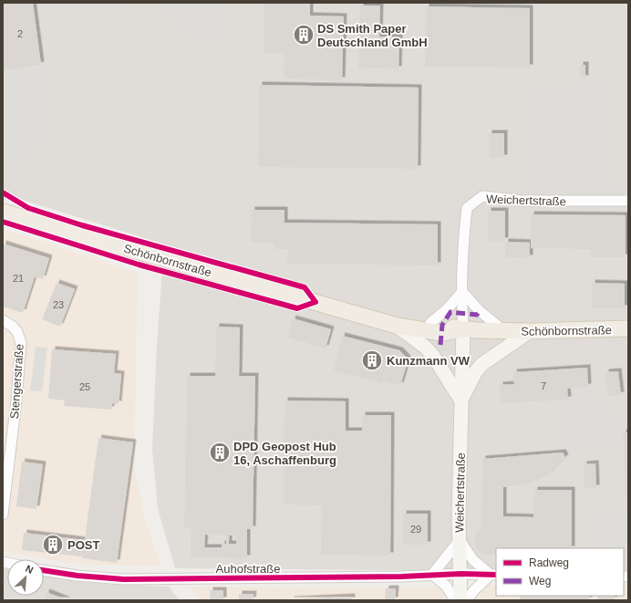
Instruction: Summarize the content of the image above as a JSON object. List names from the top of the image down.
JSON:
{
  "streets": {
    "main road": ["Weichertstraße", "Schönbornstraße"],
    "street": ["Stengerstraße", "Auhofstraße"]
  },
  "crossings": [
    ["Weichertstraße", "Schönbornstraße"],
    ["Weichertstraße", "Auhofstraße"]
  ],
  "places": {
    "building": [
      "DS Smith Paper Deutschland GmbH",
      "Kunzmann VW",
      "DPD Geopost Hub 16, Aschaffenburg",
      "POST"
    ]
  },
  "house_numbers": [
    "2",
    "21",
    "23",
    "7",
    "25",
    "29"
  ],
  "legend": ["Radweg", "Weg"],
  "north": "top right"
}
